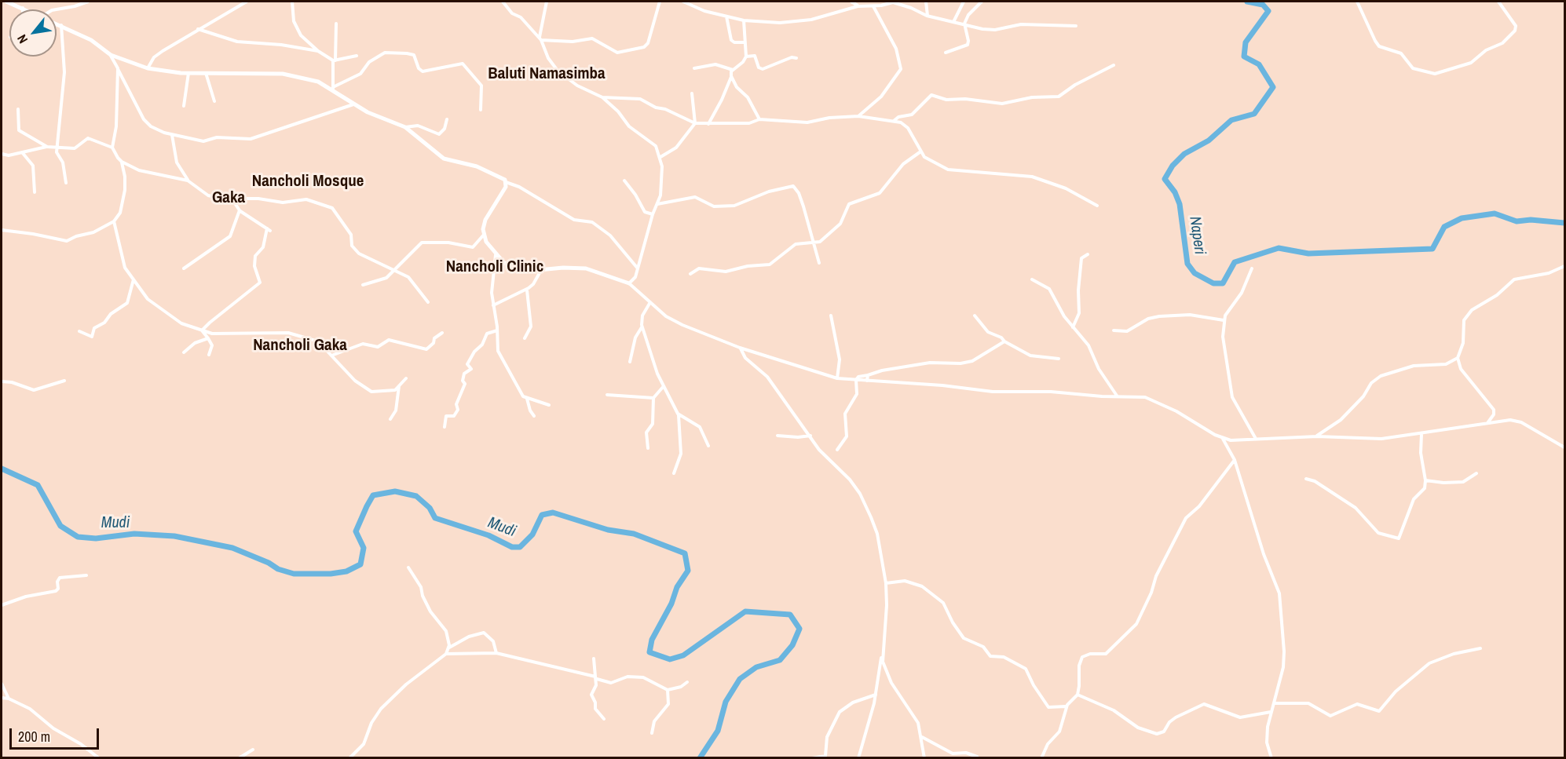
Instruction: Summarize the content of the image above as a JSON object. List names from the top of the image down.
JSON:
{
  "districts": [
    "Baluti Namasimba",
    "Nancholi Mosque",
    "Gaka",
    "Nancholi Clinic",
    "Nancholi Gaka"
  ],
  "water": ["Naperi", "Mudi"],
  "scale_bar": "200 m",
  "north": "bottom left"
}
